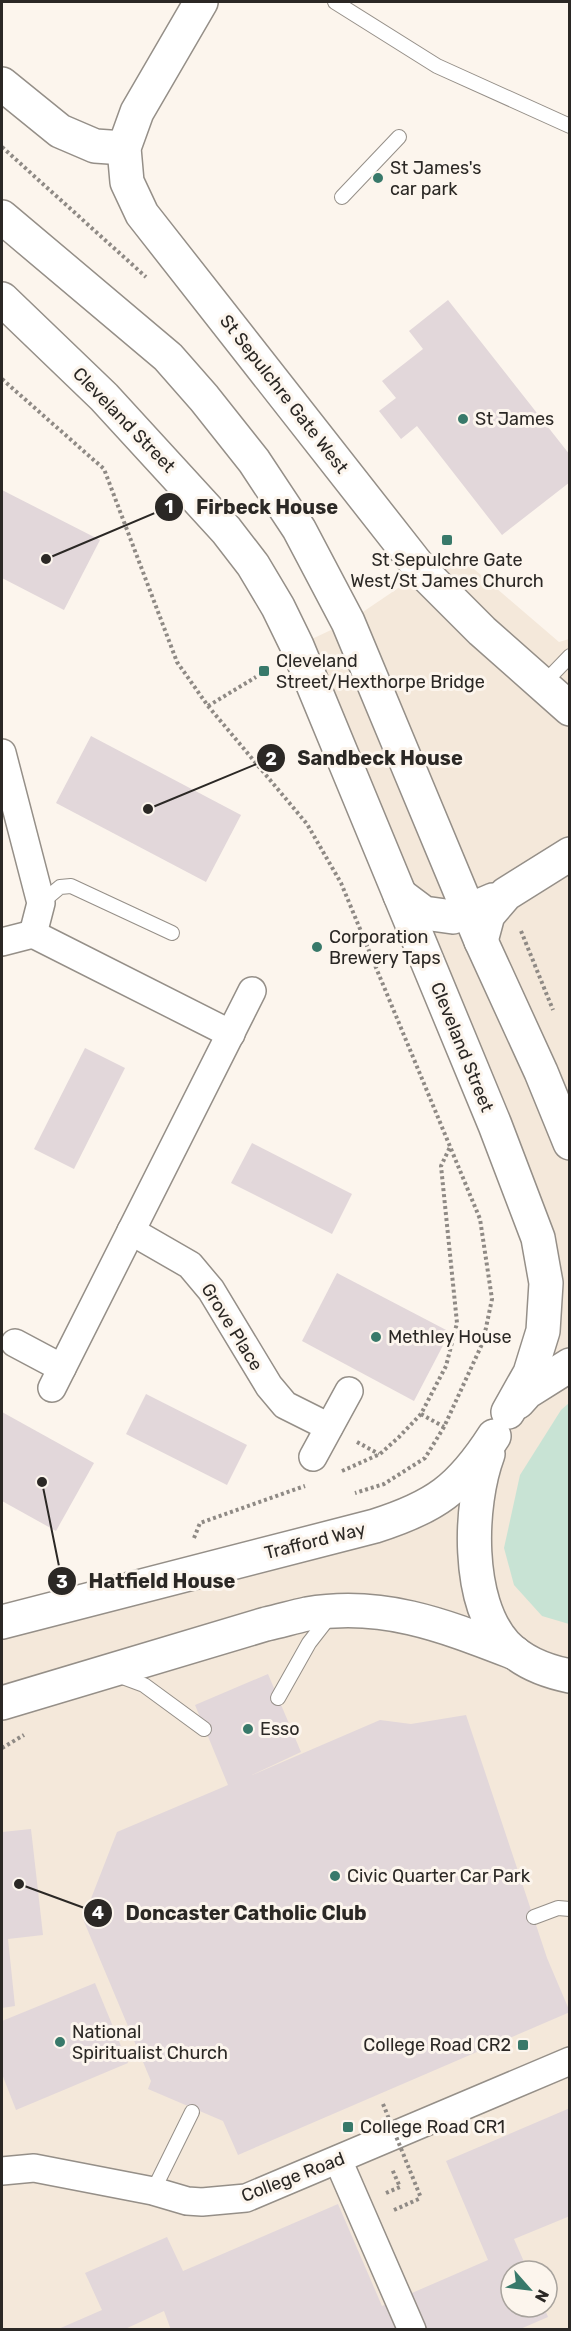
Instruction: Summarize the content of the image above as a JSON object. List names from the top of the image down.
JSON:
{
  "streets": {
    "main road": ["St Sepulchre Gate West", "Cleveland Street", "Trafford Way"],
    "street": ["Grove Place", "College Road"]
  },
  "crossings": [
    ["Cleveland Street", "Trafford Way"]
  ],
  "places": {
    "other": [
      "St James's car park",
      "St James",
      "Firbeck House",
      "Sandbeck House",
      "Corporation Brewery Taps",
      "Methley House",
      "Hatfield House",
      "Esso",
      "Civic Quarter Car Park",
      "Doncaster Catholic Club",
      "National Spiritualist Church"
    ],
    "transit": [
      "St Sepulchre Gate West/St James Church",
      "Cleveland Street/Hexthorpe Bridge",
      "College Road CR2",
      "College Road CR1"
    ]
  },
  "north": "bottom right"
}
